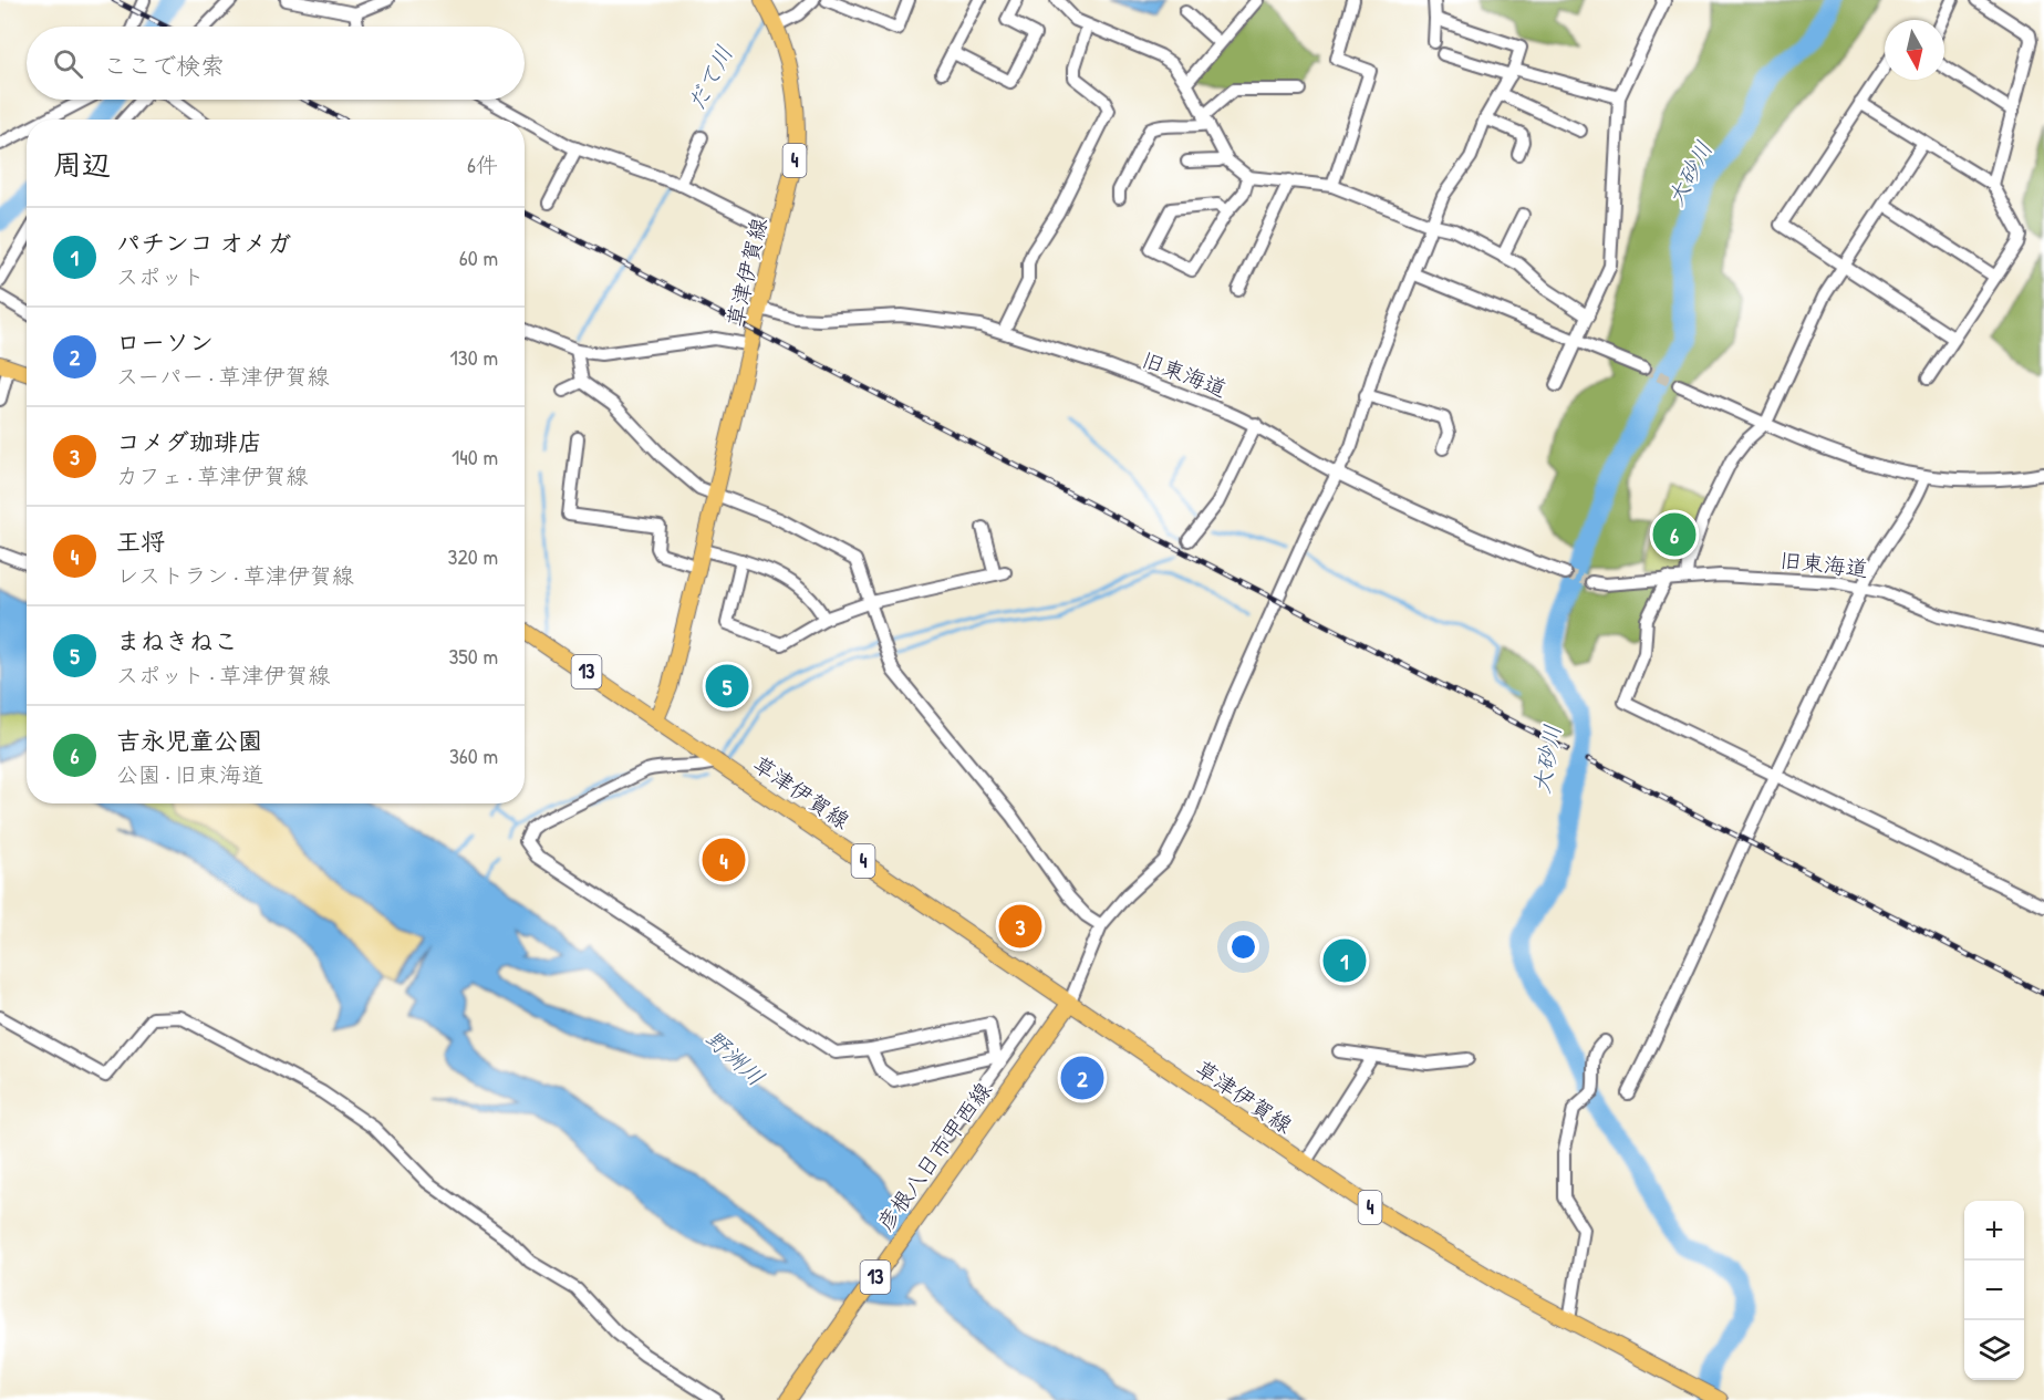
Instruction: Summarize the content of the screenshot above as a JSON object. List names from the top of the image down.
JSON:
{
  "streets": {
    "main road": [
      "4",
      "草津伊賀線",
      "13",
      "彦根八日市甲西線"
    ],
    "street": ["旧東海道"]
  },
  "crossings": [
    ["草津伊賀線", "旧東海道"],
    ["草津伊賀線", "13"],
    ["草津伊賀線", "彦根八日市甲西線"]
  ],
  "water": ["だて川", "大砂川", "野洲川"],
  "north": "bottom",
  "page": {
    "search": "ここで検索",
    "heading": ["周辺", "6件"],
    "list": [
      {
        "mark": "1",
        "name": "パチンコ オメガ",
        "note": "スポット",
        "value": "60 m"
      },
      {
        "mark": "2",
        "name": "ローソン",
        "note": "スーパー · 草津伊賀線",
        "value": "130 m"
      },
      {
        "mark": "3",
        "name": "コメダ珈琲店",
        "note": "カフェ · 草津伊賀線",
        "value": "140 m"
      },
      {
        "mark": "4",
        "name": "王将",
        "note": "レストラン · 草津伊賀線",
        "value": "320 m"
      },
      {
        "mark": "5",
        "name": "まねきねこ",
        "note": "スポット · 草津伊賀線",
        "value": "350 m"
      },
      {
        "mark": "6",
        "name": "吉永児童公園",
        "note": "公園 · 旧東海道",
        "value": "360 m"
      }
    ],
    "pins": [
      "6",
      "5",
      "4",
      "3",
      "1",
      "2"
    ],
    "map_buttons": ["+", "−"]
  }
}
